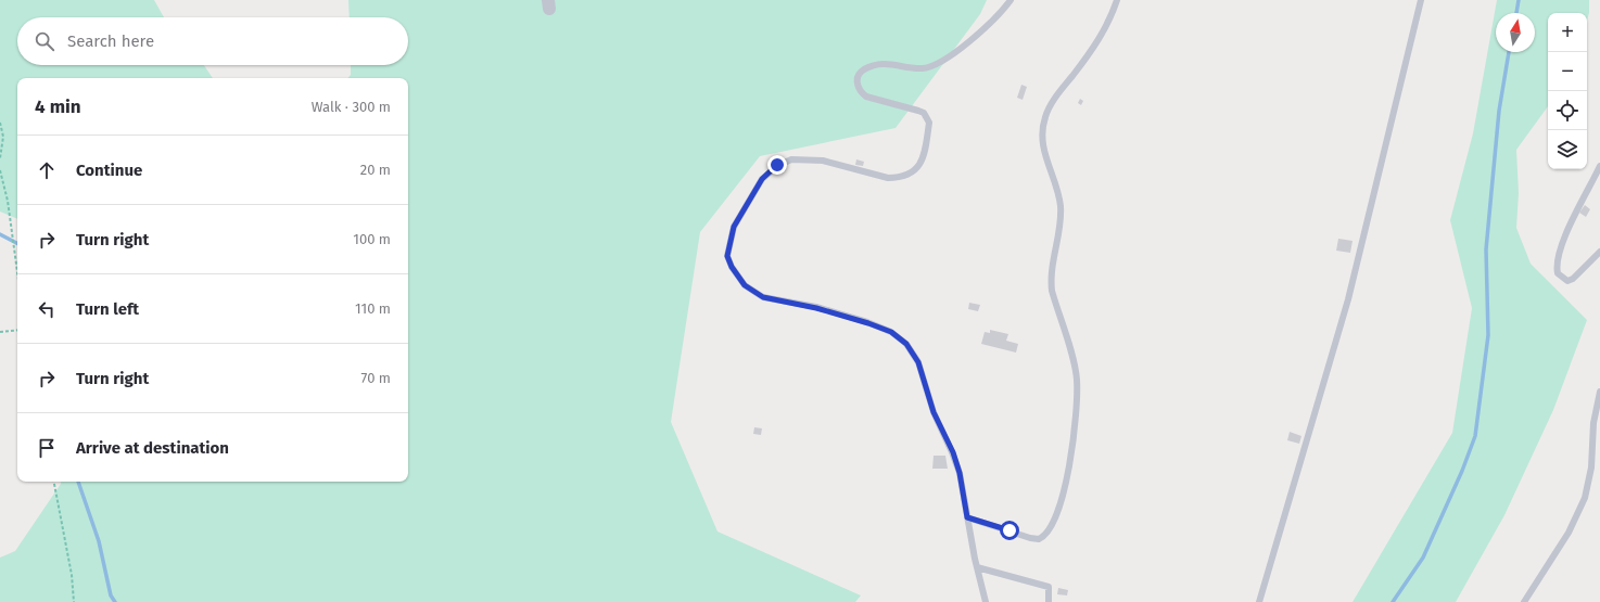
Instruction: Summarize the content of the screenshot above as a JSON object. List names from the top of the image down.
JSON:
{
  "north": "top",
  "page": {
    "map_buttons": ["+", "−"],
    "search": "Search here",
    "heading": ["4 min", "Walk · 300 m"],
    "list": [
      ["Continue", "20 m"],
      ["Turn right", "100 m"],
      ["Turn left", "110 m"],
      ["Turn right", "70 m"],
      "Arrive at destination"
    ]
  }
}
